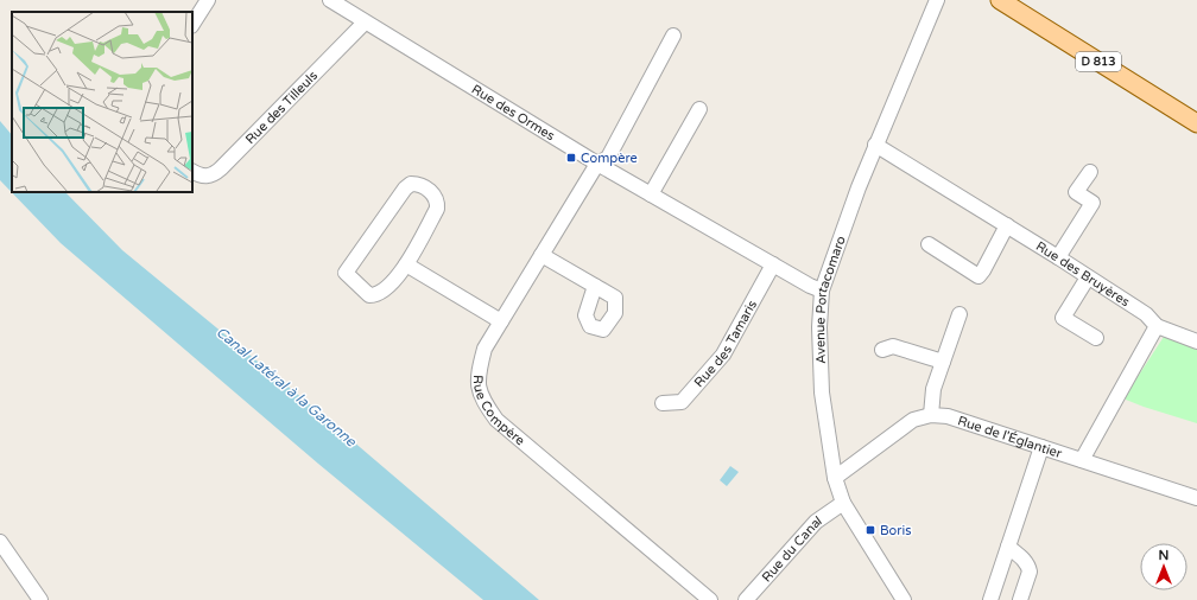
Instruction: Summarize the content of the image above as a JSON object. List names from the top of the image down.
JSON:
{
  "streets": {
    "main road": ["D 813"],
    "street": [
      "Rue des Tilleuls",
      "Rue des Ormes",
      "Rue des Bruyères",
      "Avenue Portacomaro",
      "Rue des Tamaris",
      "Rue Compère",
      "Rue de l'Églantier",
      "Rue du Canal"
    ]
  },
  "crossings": [
    ["Rue des Tilleuls", "Rue des Ormes"],
    ["Rue des Ormes", "Avenue Portacomaro"],
    ["Rue des Ormes", "Rue des Tamaris"],
    ["Rue des Ormes", "Rue Compère"],
    ["Rue des Bruyères", "Avenue Portacomaro"],
    ["Avenue Portacomaro", "Rue de l'Églantier"],
    ["Avenue Portacomaro", "Rue du Canal"]
  ],
  "water": ["Canal Latéral à la Garonne"],
  "places": {
    "transit": ["Compère", "Boris"]
  },
  "north": "top"
}
